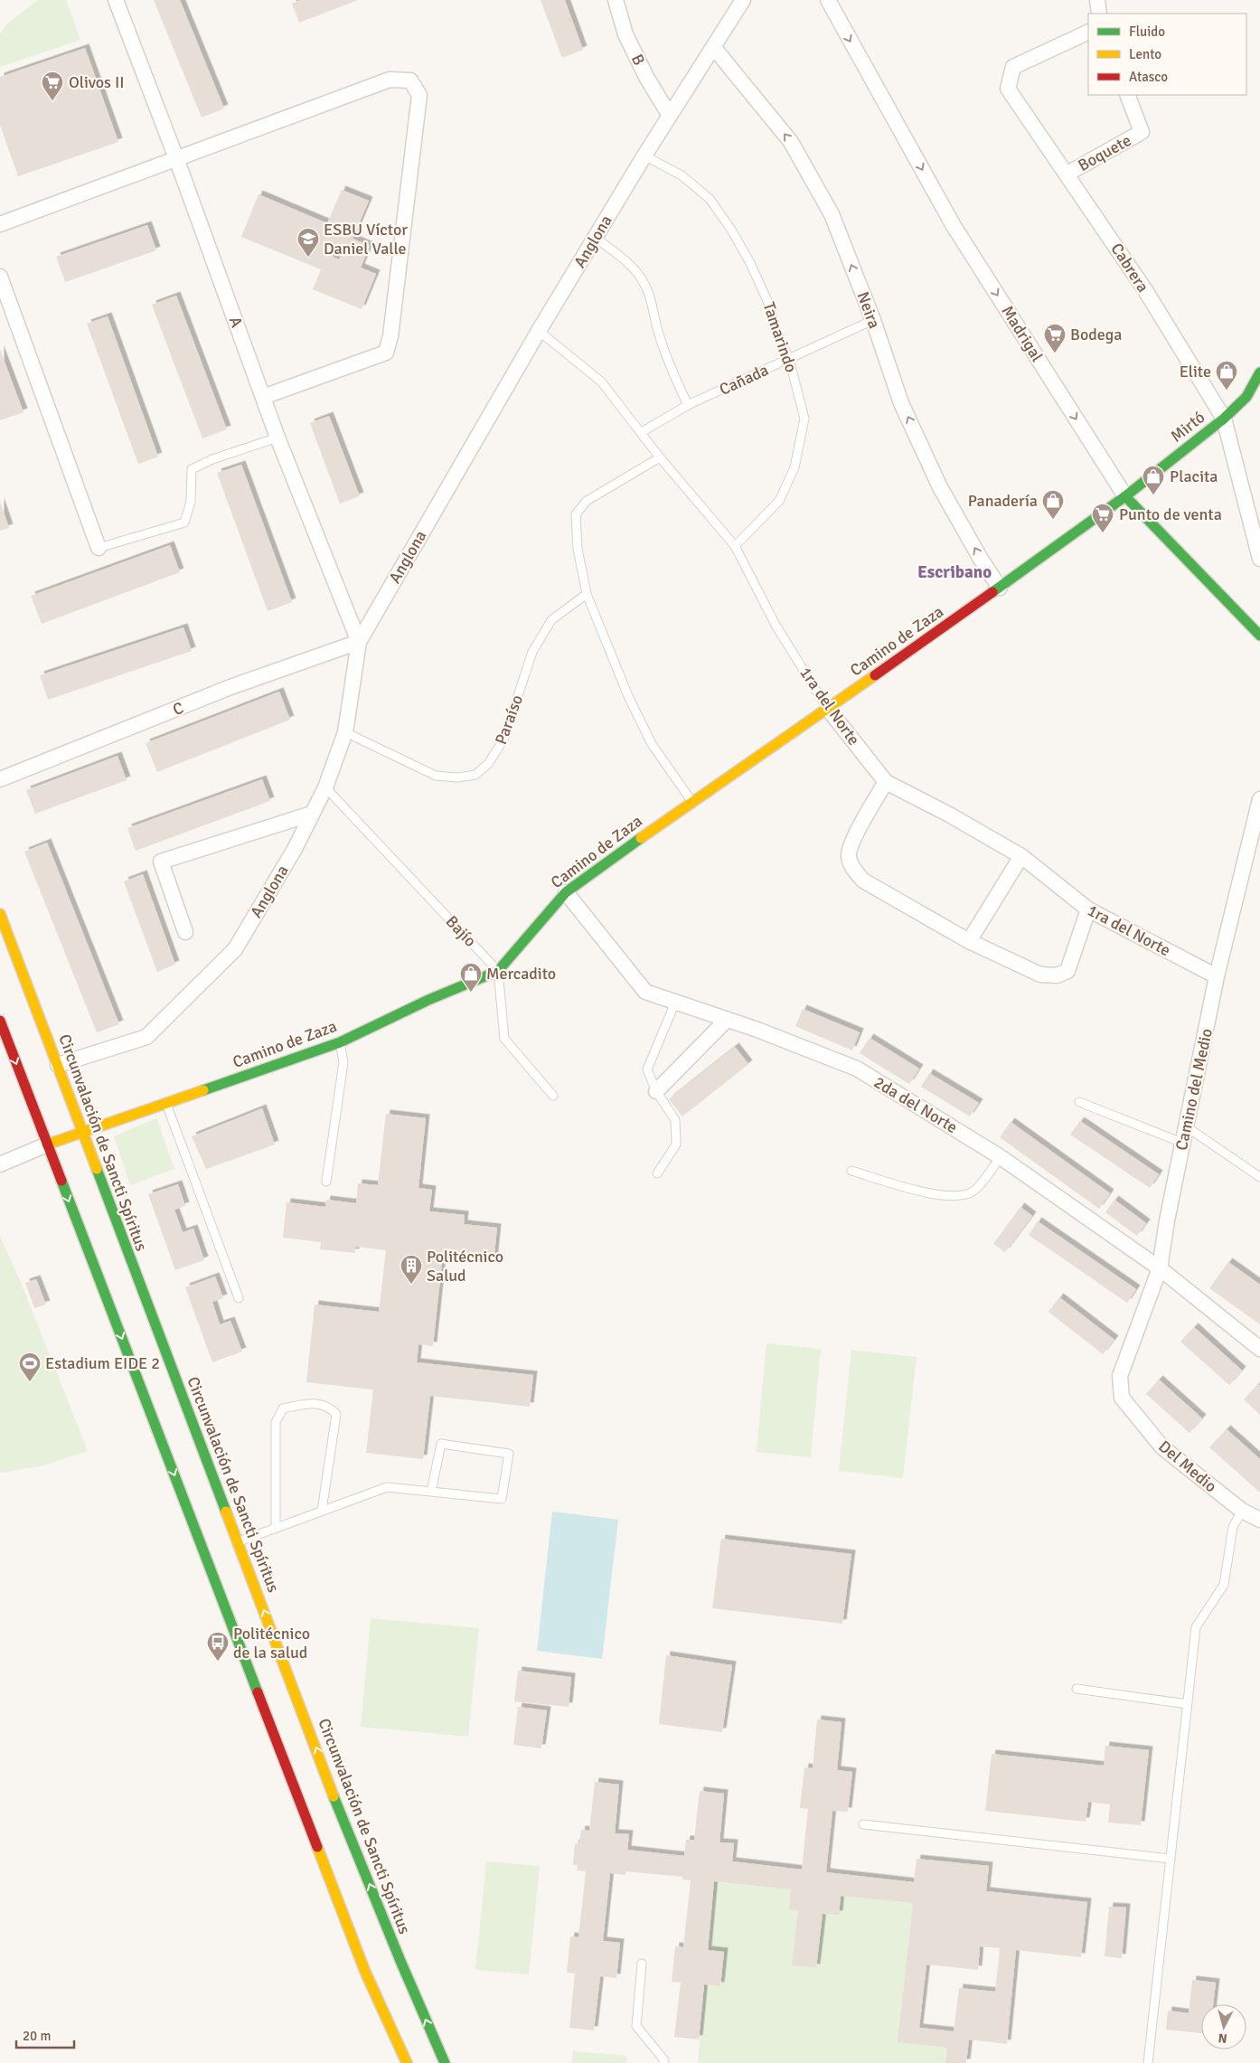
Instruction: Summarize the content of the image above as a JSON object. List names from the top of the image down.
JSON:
{
  "streets": {
    "main road": [
      "Madrigal",
      "Mirtó",
      "Camino de Zaza",
      "Circunvalación de Sancti Spíritus"
    ],
    "street": [
      "B",
      "Boquete",
      "Anglona",
      "Cabrera",
      "Neira",
      "A",
      "1ra del Norte",
      "C",
      "Camino del Medio",
      "2da del Norte",
      "Del Medio"
    ],
    "lane": [
      "Tamarindo",
      "Cañada",
      "Paraíso",
      "Bajío"
    ]
  },
  "crossings": [
    ["B", "Anglona"],
    ["Boquete", "Cabrera"],
    ["Anglona", "Neira"],
    ["Anglona", "A"],
    ["Anglona", "Tamarindo"],
    ["Anglona", "1ra del Norte"],
    ["Anglona", "C"],
    ["Anglona", "Paraíso"],
    ["Anglona", "Bajío"],
    ["Anglona", "Circunvalación de Sancti Spíritus"],
    ["Cabrera", "Mirtó"],
    ["Neira", "Cañada"],
    ["Neira", "Camino de Zaza"],
    ["A", "C"],
    ["Madrigal", "Mirtó"],
    ["Madrigal", "Camino de Zaza"],
    ["Tamarindo", "Cañada"],
    ["Tamarindo", "1ra del Norte"],
    ["Cañada", "1ra del Norte"],
    ["Mirtó", "Camino de Zaza"],
    ["Camino de Zaza", "1ra del Norte"],
    ["Camino de Zaza", "Bajío"],
    ["Camino de Zaza", "2da del Norte"],
    ["Camino de Zaza", "Circunvalación de Sancti Spíritus"],
    ["1ra del Norte", "Camino del Medio"],
    ["Camino del Medio", "2da del Norte"],
    ["Camino del Medio", "Del Medio"]
  ],
  "one_way": ["Neira", "Madrigal"],
  "districts": ["Escribano"],
  "places": {
    "supermarket": ["Olivos II", "Bodega", "Punto de venta"],
    "school or university": ["ESBU Víctor Daniel Valle"],
    "shop": [
      "Elite",
      "Placita",
      "Panadería",
      "Mercadito"
    ],
    "building": ["Politécnico Salud"],
    "sports": ["Estadium EIDE 2"],
    "bus stop": ["Politécnico de la salud"]
  },
  "legend": ["Fluido", "Lento", "Atasco"],
  "scale_bar": "20 m",
  "north": "bottom"
}
